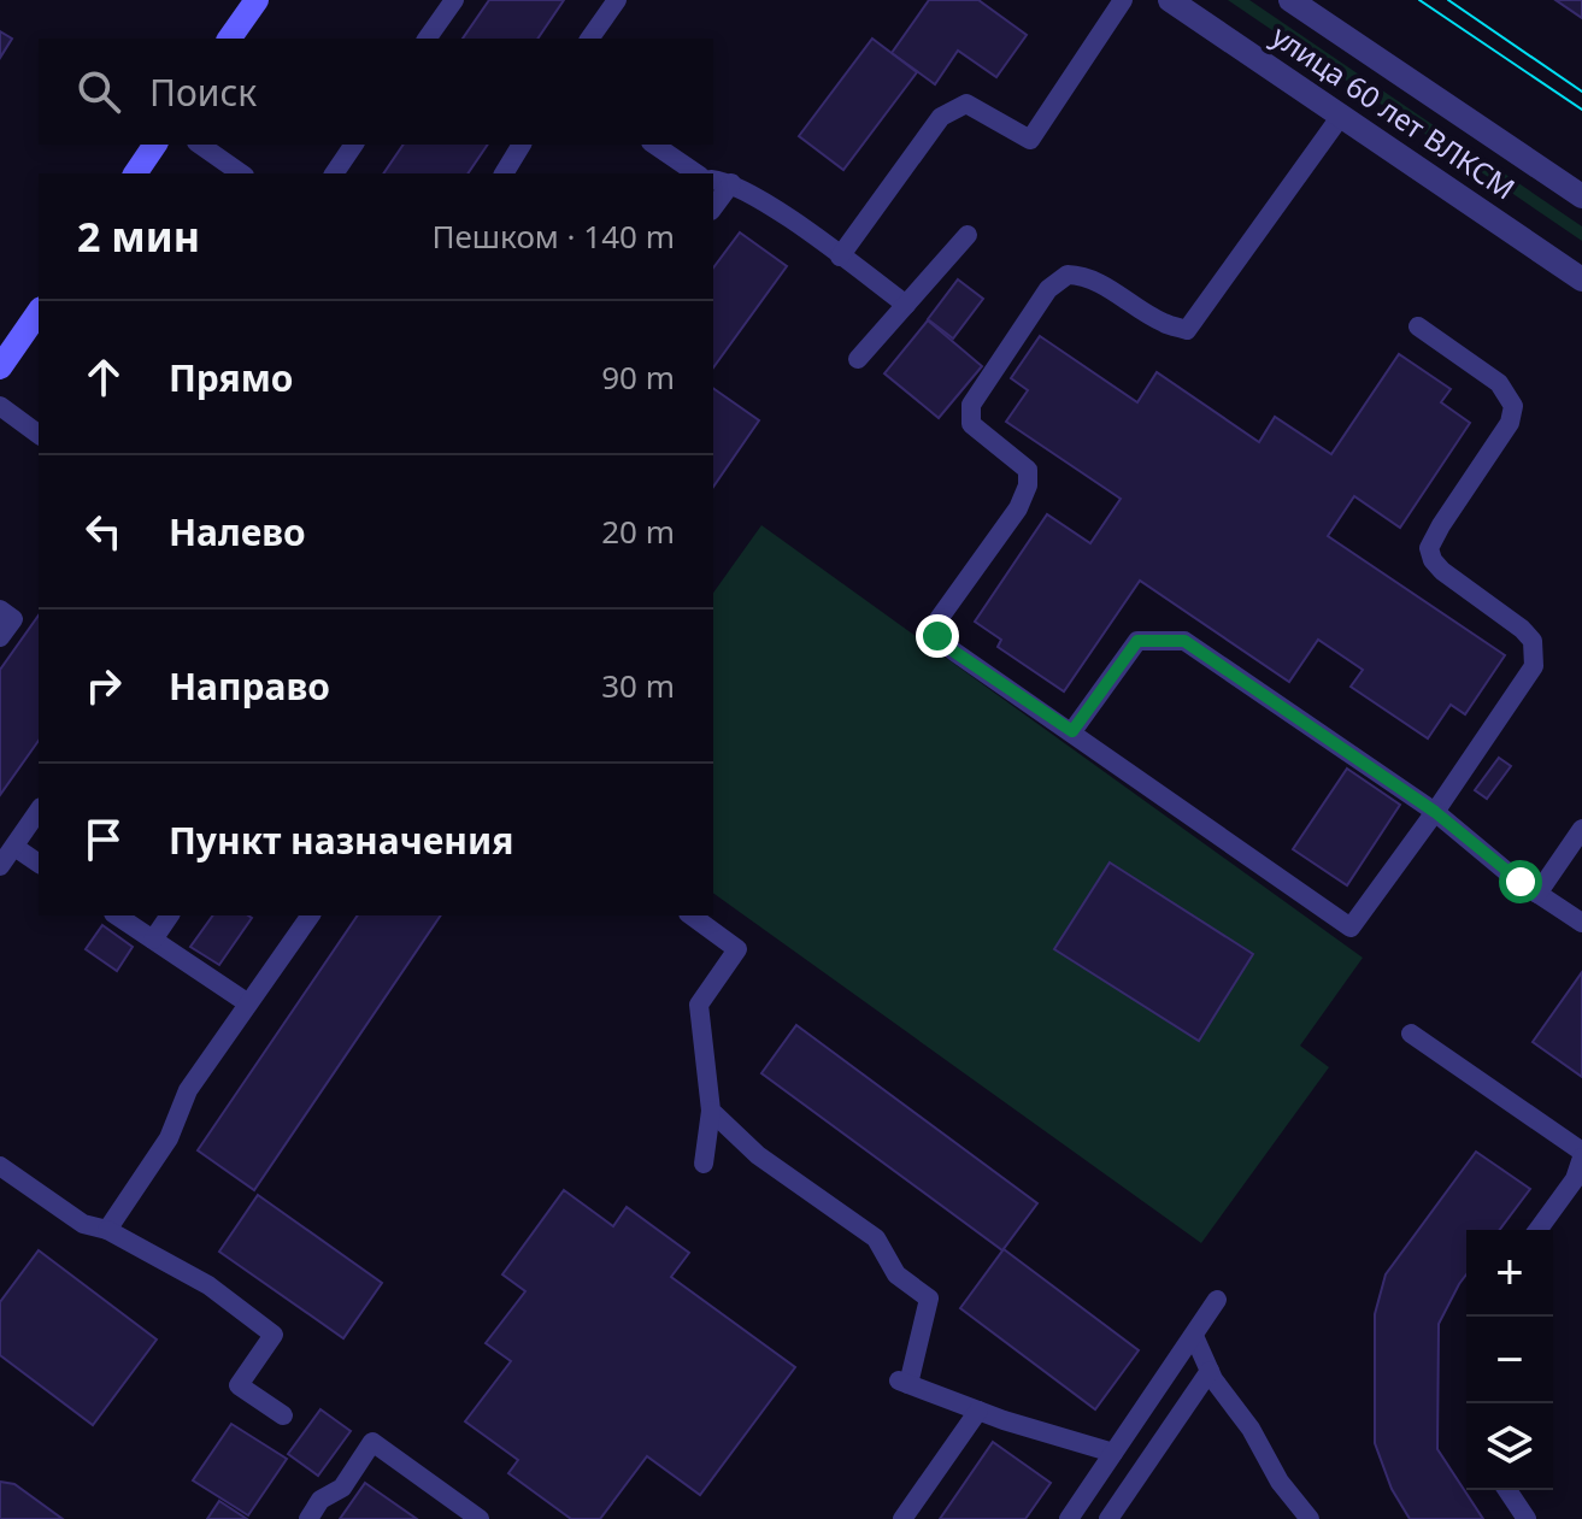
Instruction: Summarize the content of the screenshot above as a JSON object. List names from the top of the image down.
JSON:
{
  "streets": {
    "street": ["улица 60 лет ВЛКСМ"]
  },
  "page": {
    "search": "Поиск",
    "heading": ["2 мин", "Пешком · 140 m"],
    "list": [
      ["Прямо", "90 m"],
      ["Налево", "20 m"],
      ["Направо", "30 m"],
      "Пункт назначения"
    ],
    "map_buttons": ["+", "−"]
  }
}
